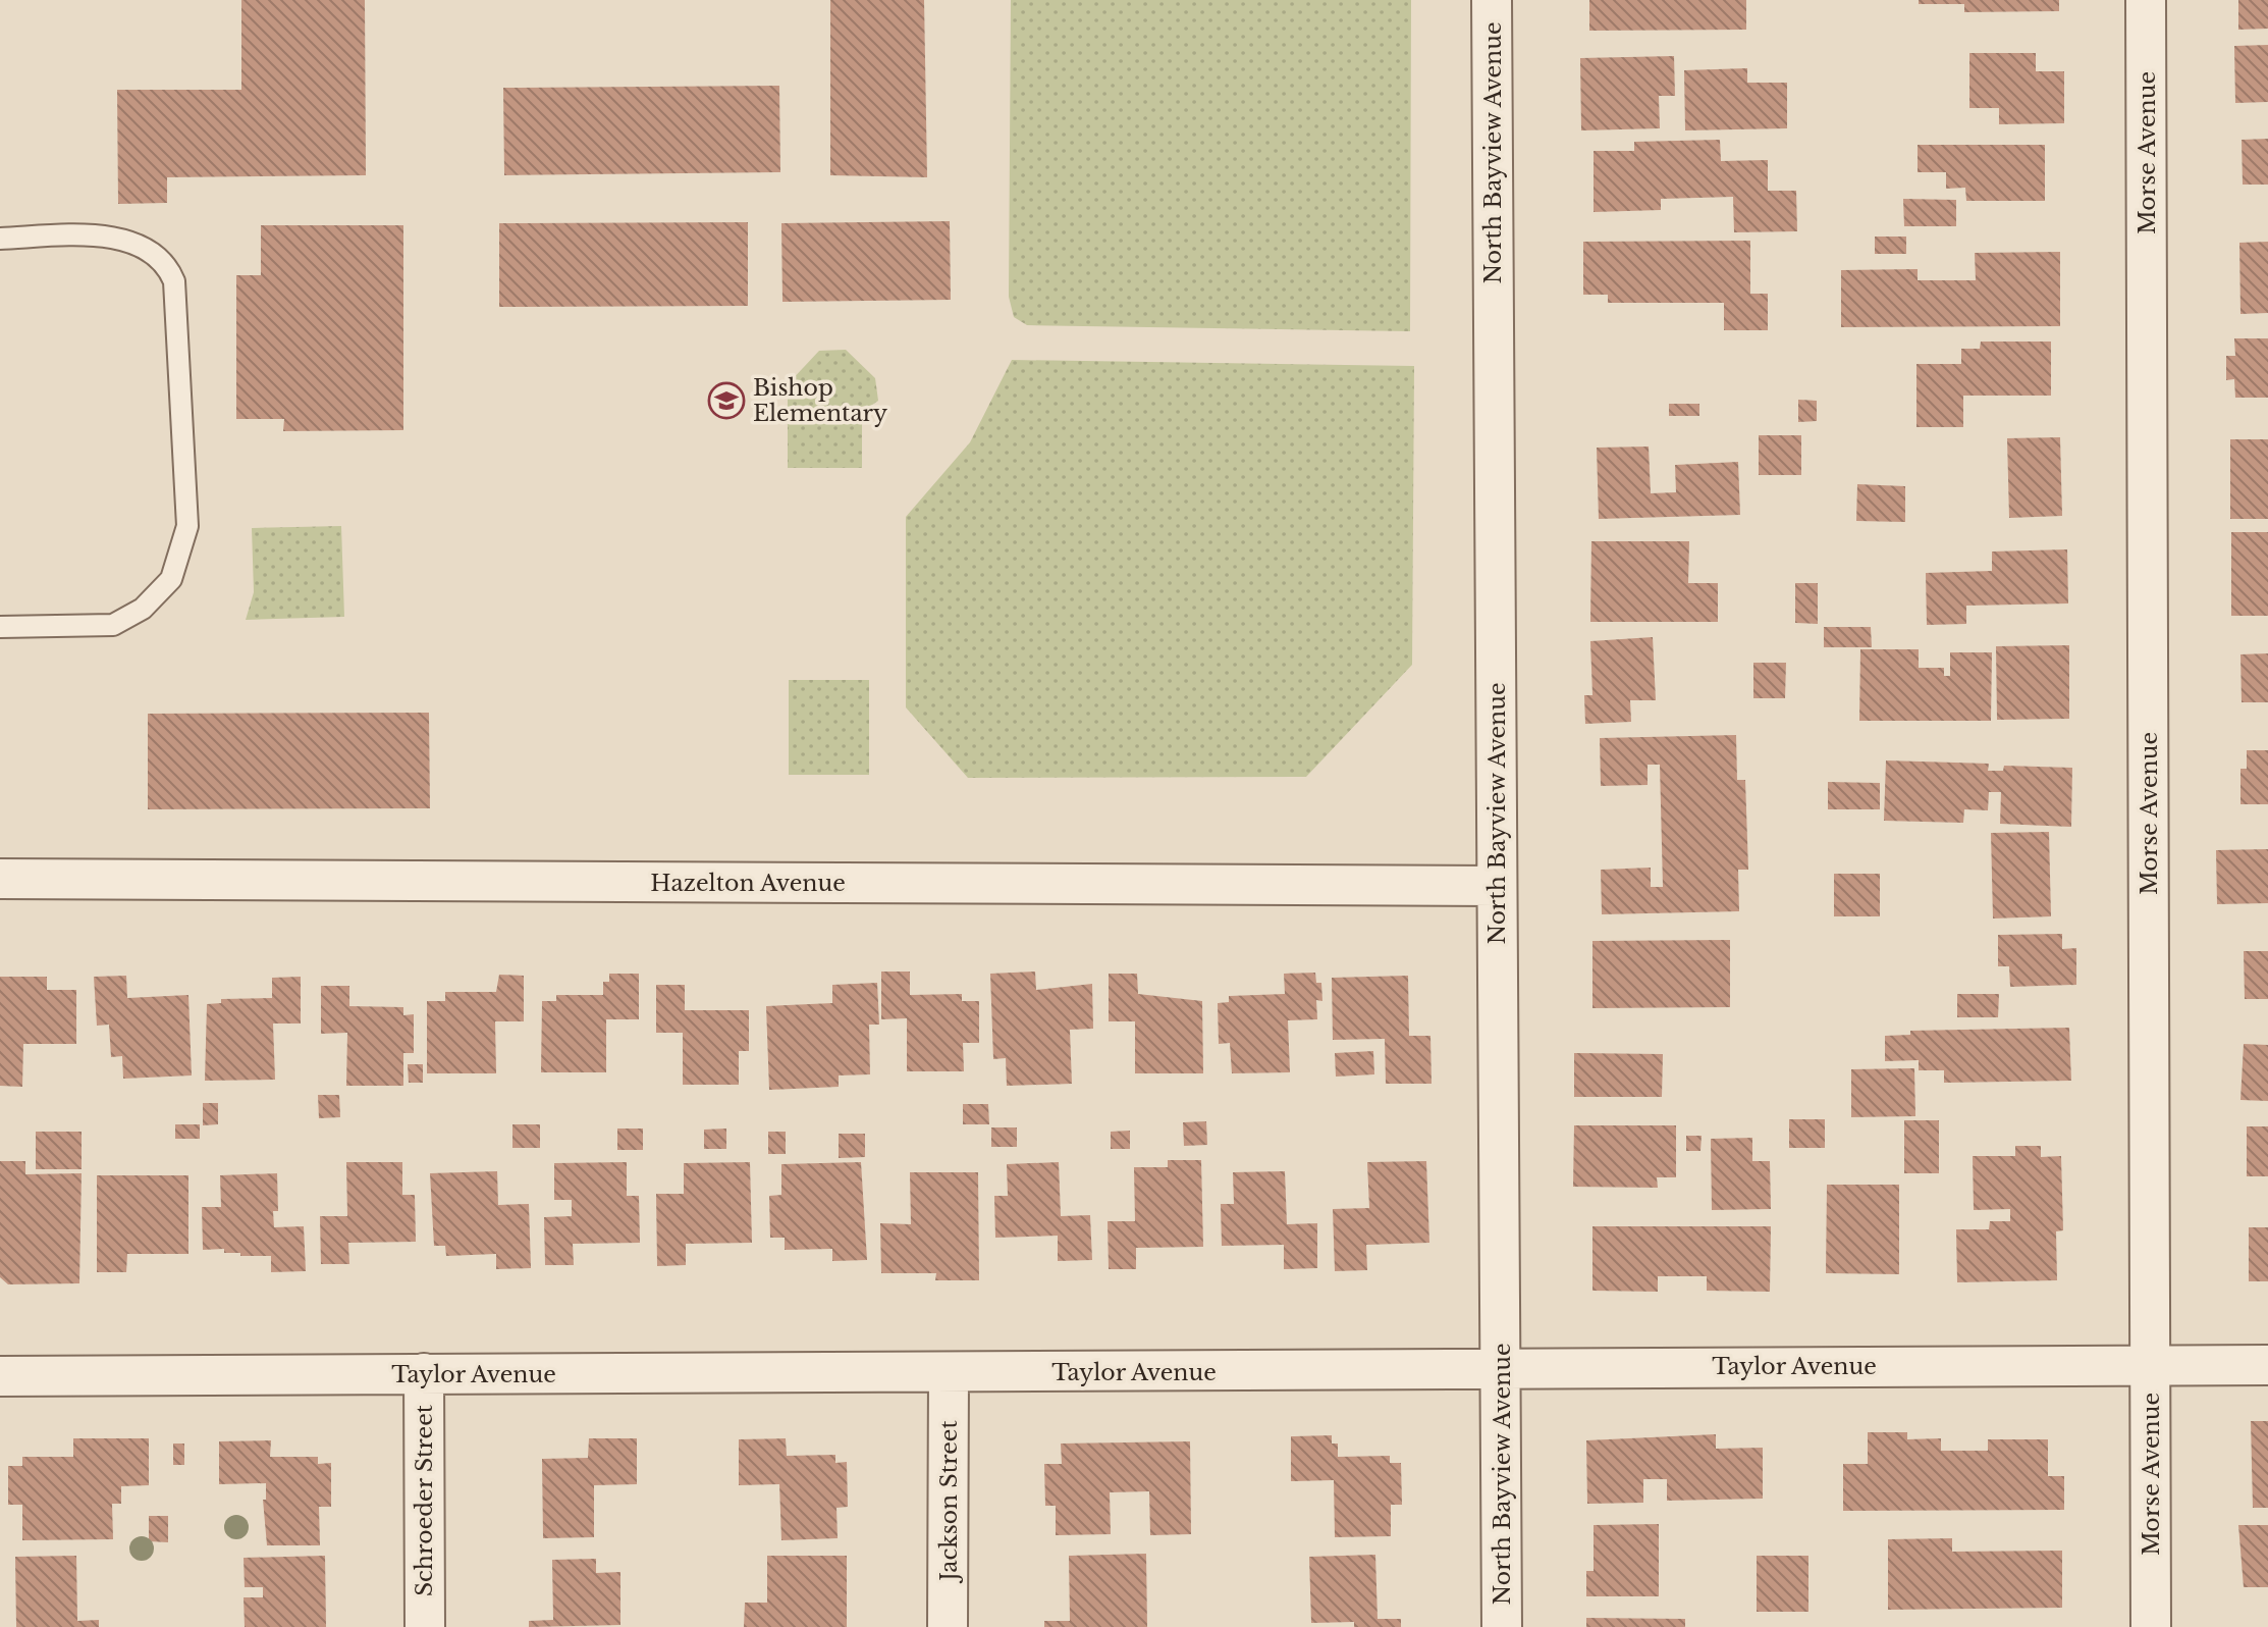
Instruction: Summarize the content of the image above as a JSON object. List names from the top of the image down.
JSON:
{
  "streets": {
    "street": [
      "North Bayview Avenue",
      "Morse Avenue",
      "Hazelton Avenue",
      "Taylor Avenue",
      "Schroeder Street",
      "Jackson Street"
    ]
  },
  "crossings": [
    ["North Bayview Avenue", "Hazelton Avenue"],
    ["North Bayview Avenue", "Taylor Avenue"],
    ["Morse Avenue", "Taylor Avenue"],
    ["Taylor Avenue", "Schroeder Street"],
    ["Taylor Avenue", "Jackson Street"]
  ],
  "places": {
    "school or university": ["Bishop Elementary"]
  }
}
